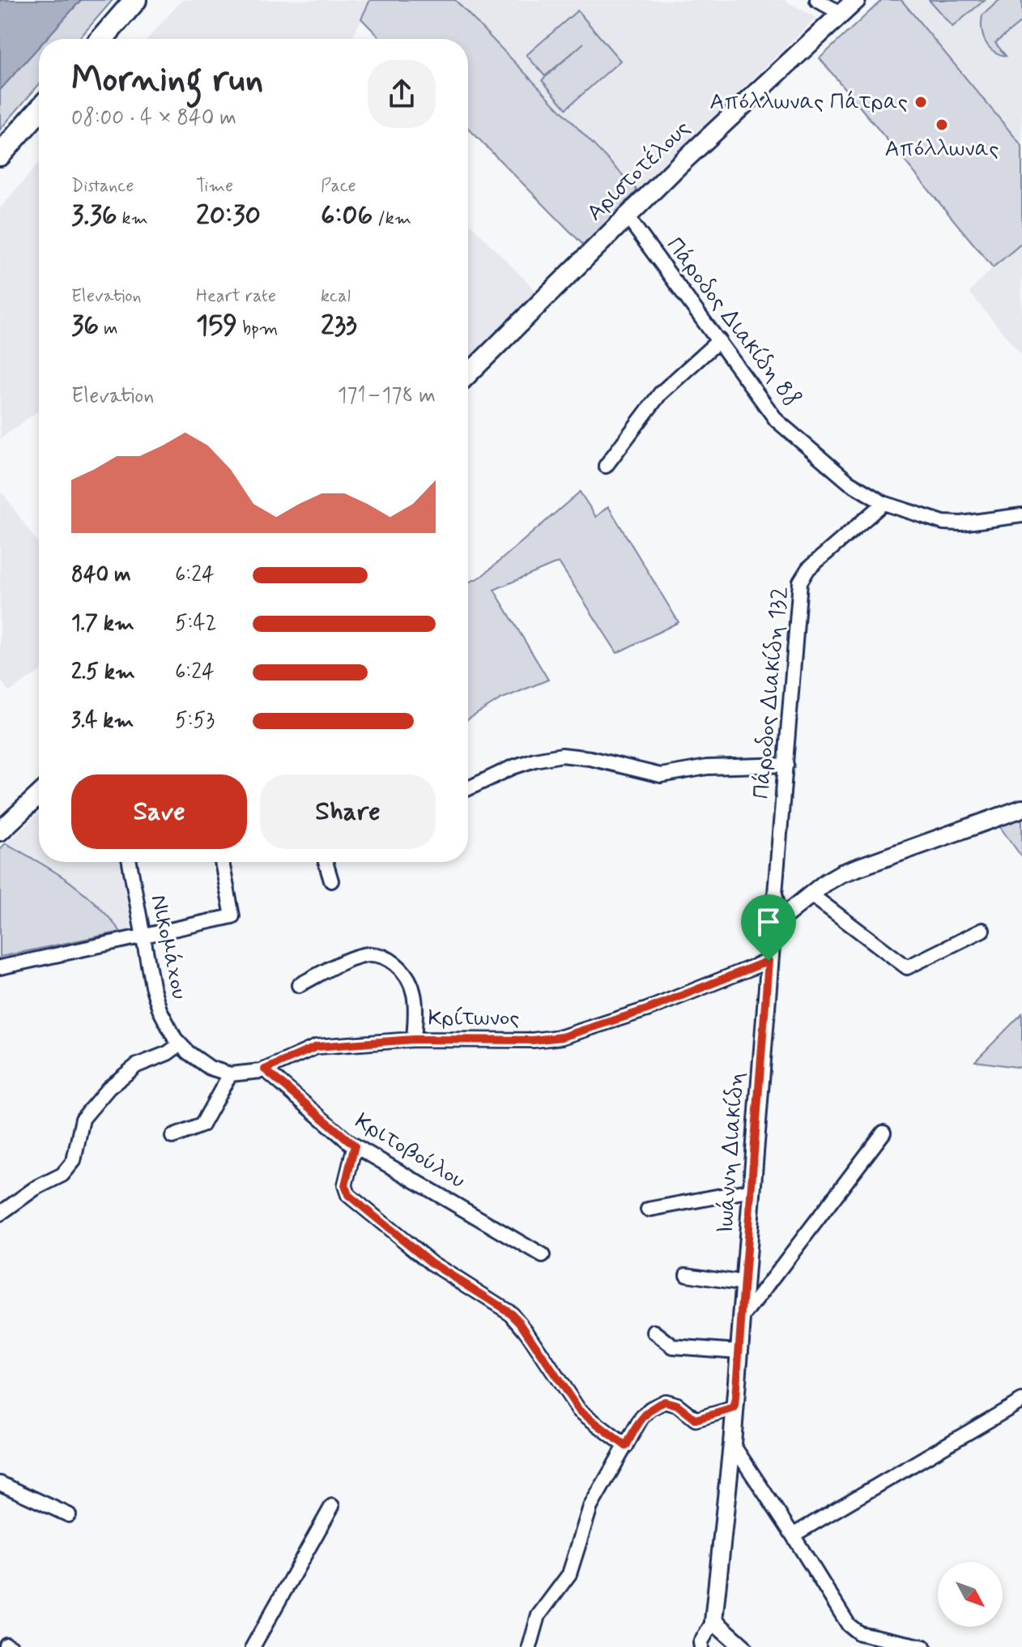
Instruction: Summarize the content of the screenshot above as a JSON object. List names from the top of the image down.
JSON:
{
  "streets": {
    "main road": ["Αριστοτέλους"],
    "street": [
      "Πάροδος Διακίδη 88",
      "Πάροδος Διακίδη 132",
      "Νικομάχου",
      "Κρίτωνος",
      "Κριτοβούλου",
      "Ιωάννη Διακίδη"
    ]
  },
  "crossings": [
    ["Αριστοτέλους", "Πάροδος Διακίδη 88"],
    ["Πάροδος Διακίδη 88", "Πάροδος Διακίδη 132"],
    ["Πάροδος Διακίδη 132", "Ιωάννη Διακίδη"],
    ["Κρίτωνος", "Κριτοβούλου"],
    ["Κρίτωνος", "Ιωάννη Διακίδη"]
  ],
  "places": ["Απόλλωνας Πάτρας", "Απόλλωνας"],
  "north": "bottom right",
  "page": {
    "heading": ["Morning run", "08:00 · 4 × 840 m"],
    "stats": [
      ["Distance", "3.36 km"],
      ["Time", "20:30"],
      ["Pace", "6:06 /km"],
      ["Elevation", "36 m"],
      ["Heart rate", "159 bpm"],
      ["kcal", "233"]
    ],
    "chart": ["Elevation", "171–178 m"],
    "list": [
      {
        "name": "840 m",
        "note": "6:24"
      },
      {
        "name": "1.7 km",
        "note": "5:42"
      },
      {
        "name": "2.5 km",
        "note": "6:24"
      },
      {
        "name": "3.4 km",
        "note": "5:53"
      }
    ],
    "buttons": ["Save", "Share"]
  }
}
